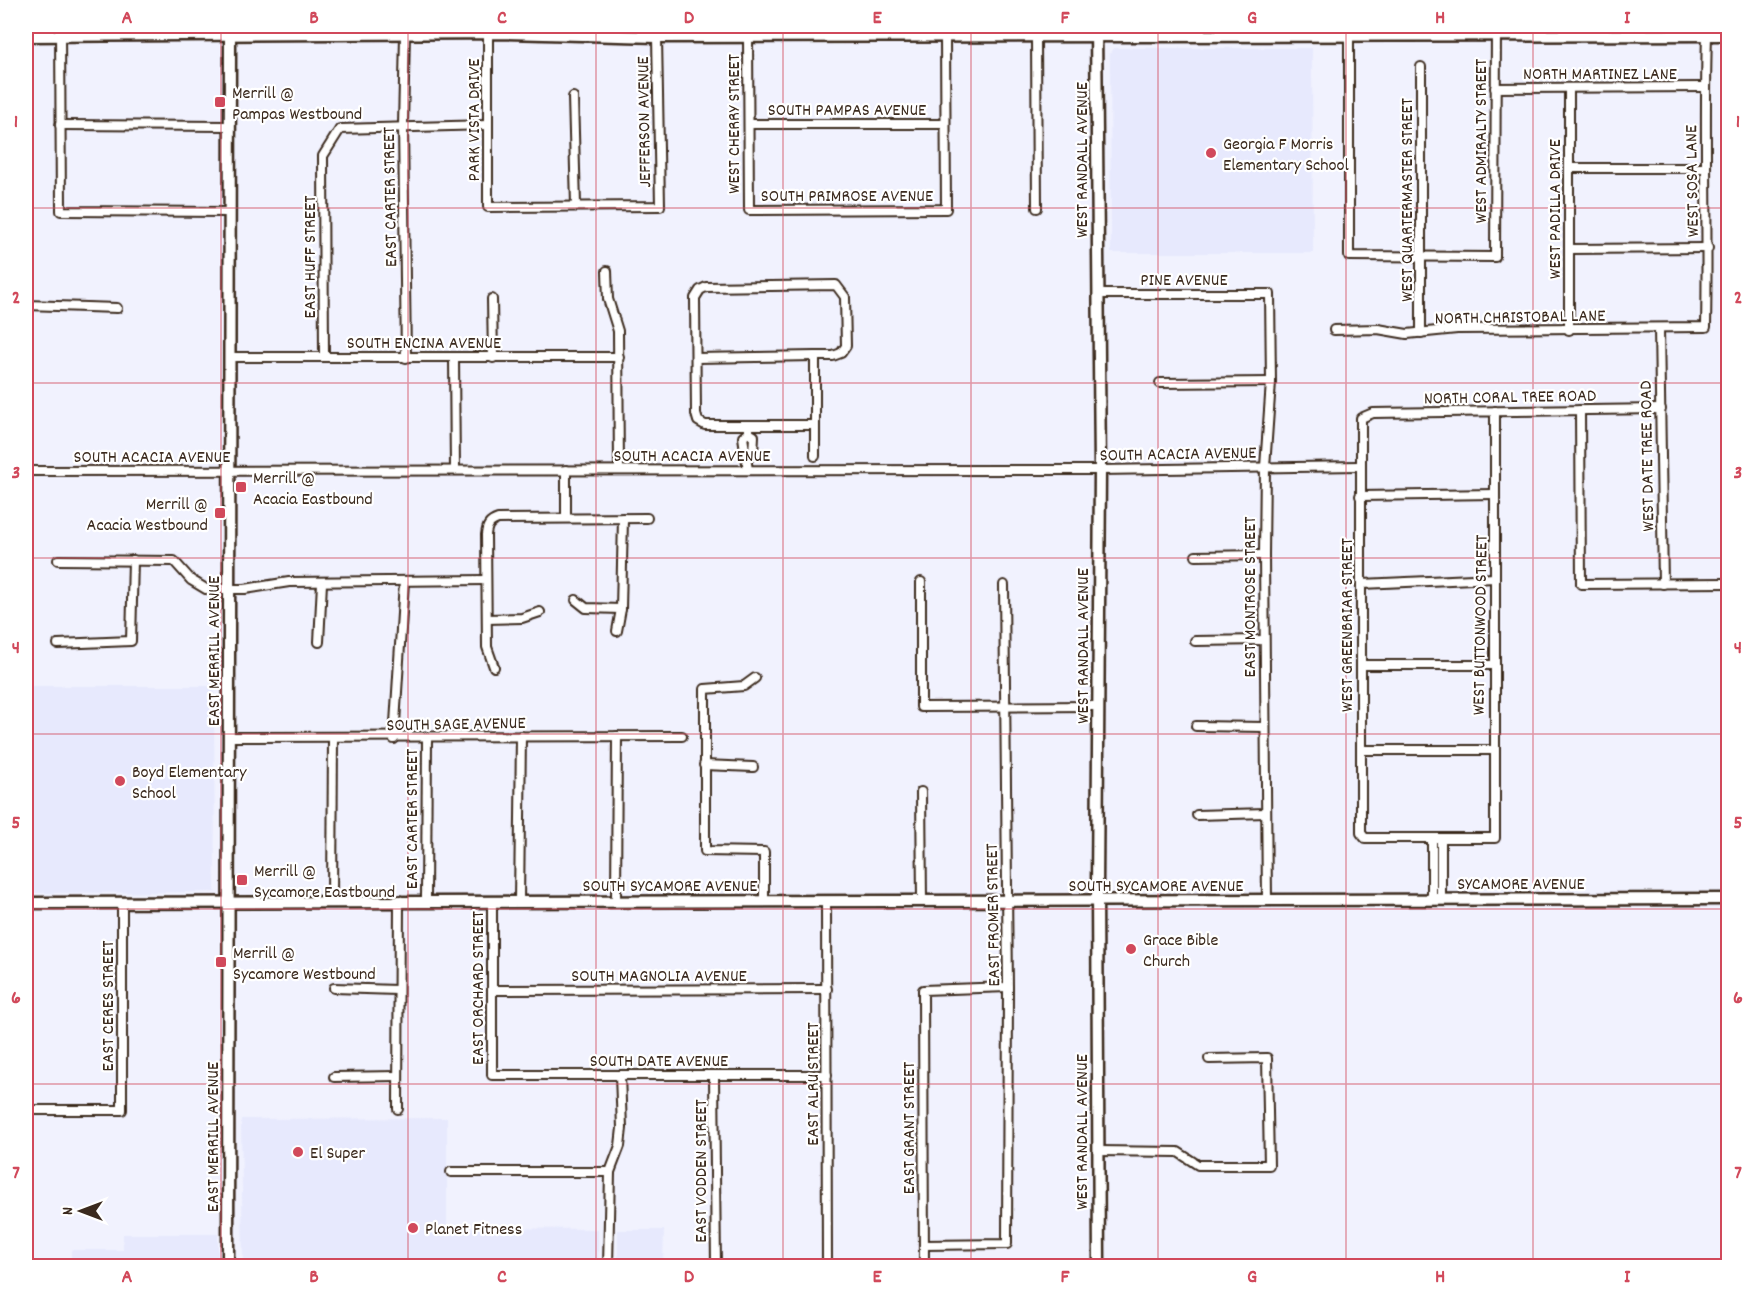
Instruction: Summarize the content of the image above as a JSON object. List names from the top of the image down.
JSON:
{
  "streets": {
    "street": [
      "NORTH MARTINEZ LANE",
      "SOUTH PAMPAS AVENUE",
      "PARK VISTA DRIVE",
      "JEFFERSON AVENUE",
      "WEST CHERRY STREET",
      "WEST ADMIRALTY STREET",
      "WEST RANDALL AVENUE",
      "WEST SOSA LANE",
      "SOUTH PRIMROSE AVENUE",
      "EAST CARTER STREET",
      "WEST QUARTERMASTER STREET",
      "WEST PADILLA DRIVE",
      "EAST HUFF STREET",
      "PINE AVENUE",
      "NORTH CHRISTOBAL LANE",
      "SOUTH ENCINA AVENUE",
      "NORTH CORAL TREE ROAD",
      "SOUTH ACACIA AVENUE",
      "WEST DATE TREE ROAD",
      "EAST MONTROSE STREET",
      "WEST GREENBRIAR STREET",
      "WEST BUTTONWOOD STREET",
      "EAST MERRILL AVENUE",
      "SOUTH SAGE AVENUE",
      "SYCAMORE AVENUE",
      "SOUTH SYCAMORE AVENUE",
      "EAST FROMER STREET",
      "SOUTH MAGNOLIA AVENUE",
      "EAST ORCHARD STREET",
      "EAST CERES STREET",
      "SOUTH DATE AVENUE",
      "EAST ALRU STREET",
      "EAST GRANT STREET",
      "EAST VODDEN STREET"
    ]
  },
  "crossings": [
    ["NORTH MARTINEZ LANE", "WEST ADMIRALTY STREET"],
    ["NORTH MARTINEZ LANE", "WEST SOSA LANE"],
    ["NORTH MARTINEZ LANE", "WEST PADILLA DRIVE"],
    ["SOUTH PAMPAS AVENUE", "WEST CHERRY STREET"],
    ["SOUTH PAMPAS AVENUE", "SOUTH PRIMROSE AVENUE"],
    ["PARK VISTA DRIVE", "JEFFERSON AVENUE"],
    ["WEST CHERRY STREET", "SOUTH PRIMROSE AVENUE"],
    ["WEST ADMIRALTY STREET", "WEST QUARTERMASTER STREET"],
    ["WEST RANDALL AVENUE", "PINE AVENUE"],
    ["WEST RANDALL AVENUE", "SOUTH ACACIA AVENUE"],
    ["WEST RANDALL AVENUE", "SOUTH SYCAMORE AVENUE"],
    ["WEST SOSA LANE", "NORTH CHRISTOBAL LANE"],
    ["EAST CARTER STREET", "EAST HUFF STREET"],
    ["EAST CARTER STREET", "SOUTH ENCINA AVENUE"],
    ["EAST CARTER STREET", "SOUTH SAGE AVENUE"],
    ["EAST CARTER STREET", "SOUTH SYCAMORE AVENUE"],
    ["WEST QUARTERMASTER STREET", "NORTH CHRISTOBAL LANE"],
    ["WEST PADILLA DRIVE", "NORTH CHRISTOBAL LANE"],
    ["EAST HUFF STREET", "SOUTH ENCINA AVENUE"],
    ["PINE AVENUE", "EAST MONTROSE STREET"],
    ["NORTH CHRISTOBAL LANE", "WEST DATE TREE ROAD"],
    ["SOUTH ENCINA AVENUE", "EAST MERRILL AVENUE"],
    ["NORTH CORAL TREE ROAD", "WEST DATE TREE ROAD"],
    ["NORTH CORAL TREE ROAD", "WEST GREENBRIAR STREET"],
    ["NORTH CORAL TREE ROAD", "WEST BUTTONWOOD STREET"],
    ["SOUTH ACACIA AVENUE", "EAST MONTROSE STREET"],
    ["SOUTH ACACIA AVENUE", "WEST GREENBRIAR STREET"],
    ["SOUTH ACACIA AVENUE", "EAST MERRILL AVENUE"],
    ["EAST MONTROSE STREET", "SOUTH SYCAMORE AVENUE"],
    ["EAST MERRILL AVENUE", "SOUTH SAGE AVENUE"],
    ["EAST MERRILL AVENUE", "SOUTH SYCAMORE AVENUE"],
    ["SYCAMORE AVENUE", "SOUTH SYCAMORE AVENUE"],
    ["SOUTH SYCAMORE AVENUE", "EAST FROMER STREET"],
    ["SOUTH SYCAMORE AVENUE", "EAST ORCHARD STREET"],
    ["SOUTH SYCAMORE AVENUE", "EAST CERES STREET"],
    ["SOUTH SYCAMORE AVENUE", "EAST ALRU STREET"],
    ["EAST FROMER STREET", "EAST GRANT STREET"],
    ["SOUTH MAGNOLIA AVENUE", "EAST ORCHARD STREET"],
    ["SOUTH MAGNOLIA AVENUE", "EAST ALRU STREET"],
    ["EAST ORCHARD STREET", "SOUTH DATE AVENUE"],
    ["SOUTH DATE AVENUE", "EAST ALRU STREET"],
    ["SOUTH DATE AVENUE", "EAST VODDEN STREET"]
  ],
  "places": {
    "transit": [
      "Merrill @ Pampas Westbound",
      "Merrill @ Acacia Eastbound",
      "Merrill @ Acacia Westbound",
      "Merrill @ Sycamore Eastbound",
      "Merrill @ Sycamore Westbound"
    ],
    "other": [
      "Georgia F Morris Elementary School",
      "Boyd Elementary School",
      "Grace Bible Church",
      "El Super",
      "Planet Fitness"
    ]
  },
  "north": "left",
  "grid": {
    "columns": [
      "A",
      "B",
      "C",
      "D",
      "E",
      "F",
      "G",
      "H",
      "I"
    ],
    "rows": [
      "1",
      "2",
      "3",
      "4",
      "5",
      "6",
      "7"
    ]
  }
}
